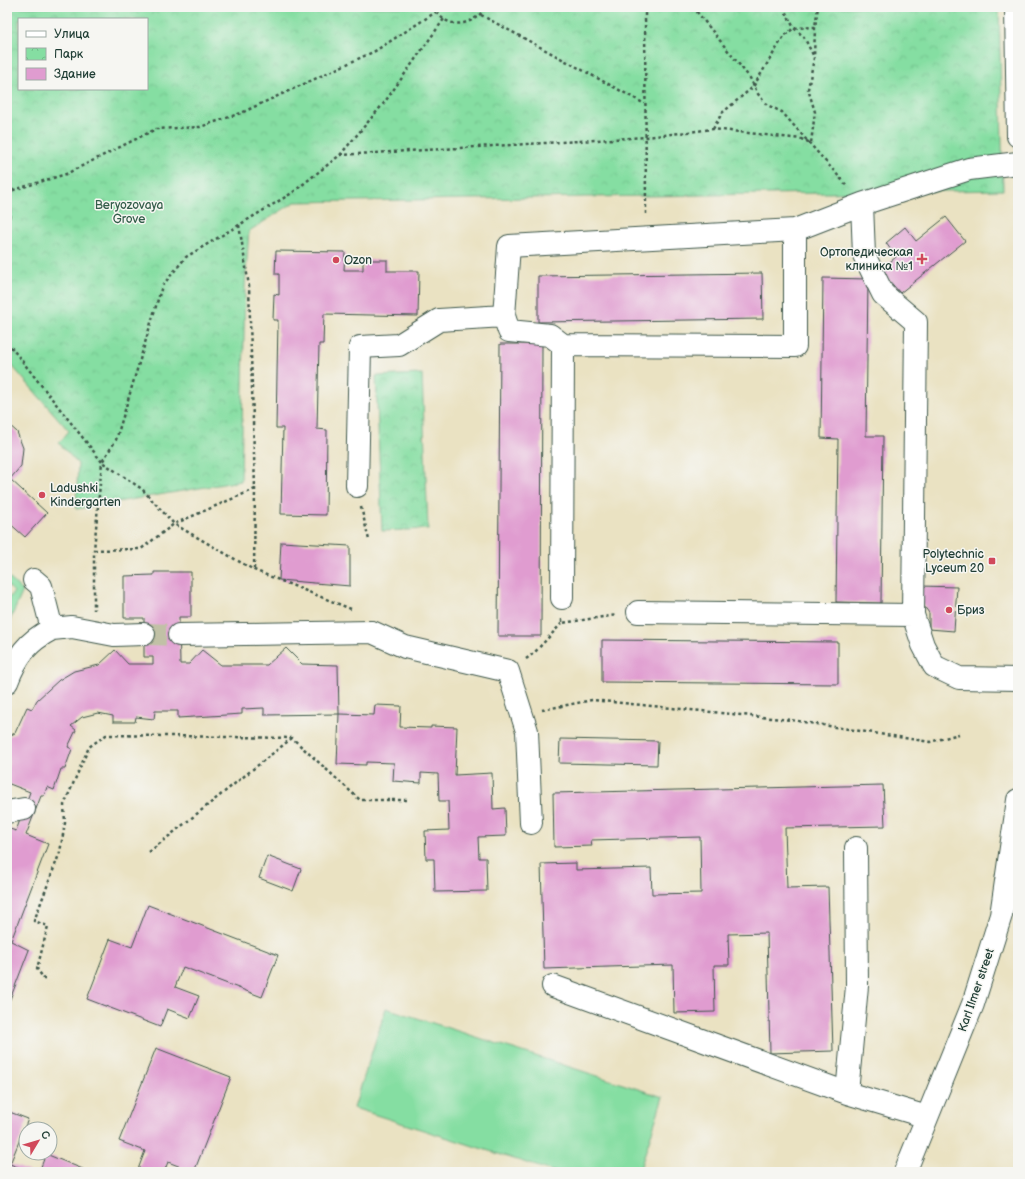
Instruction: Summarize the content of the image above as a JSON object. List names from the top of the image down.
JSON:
{
  "streets": {
    "street": ["Karl Ilmer street"]
  },
  "parks": ["Beryozovaya Grove"],
  "places": {
    "health": ["Ортопедическая клиника №1"],
    "other": ["Ozon", "Ladushki Kindergarten", "Бриз"],
    "transit": ["Polytechnic Lyceum 20"]
  },
  "legend": ["Улица", "Парк", "Здание"],
  "north": "top right"
}
